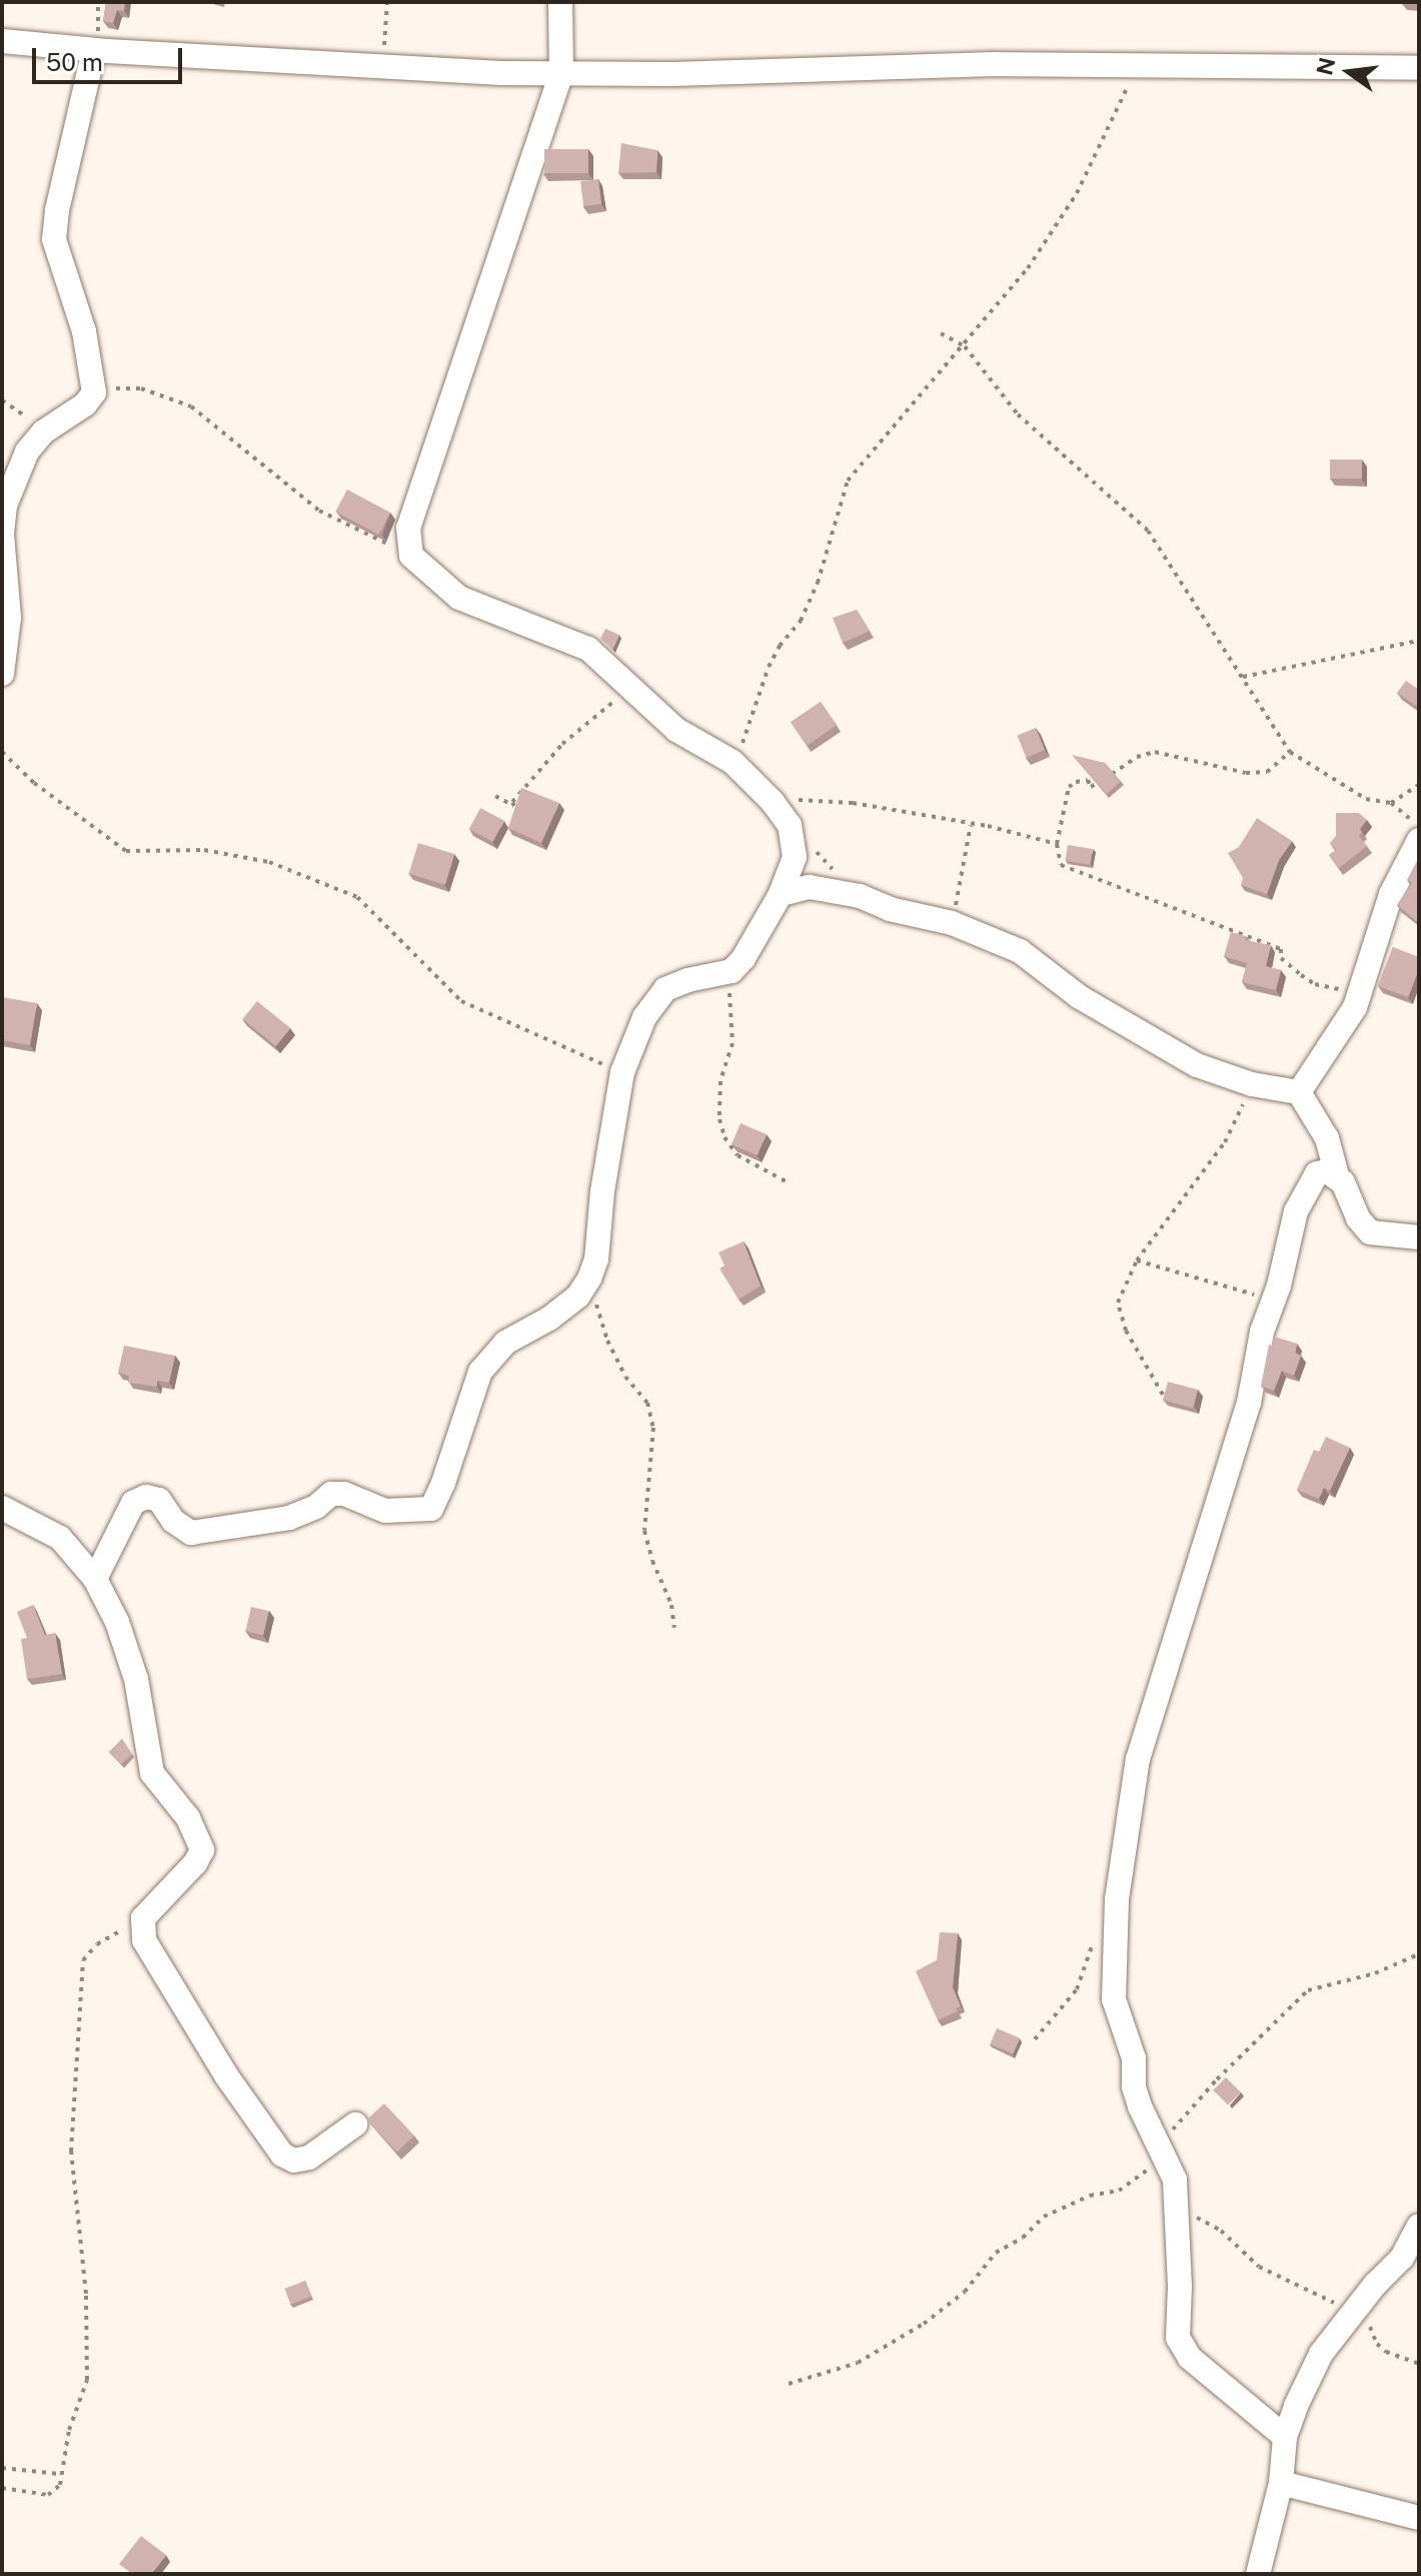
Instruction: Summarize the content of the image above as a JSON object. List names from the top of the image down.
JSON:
{
  "scale_bar": "50 m",
  "north": "left"
}
